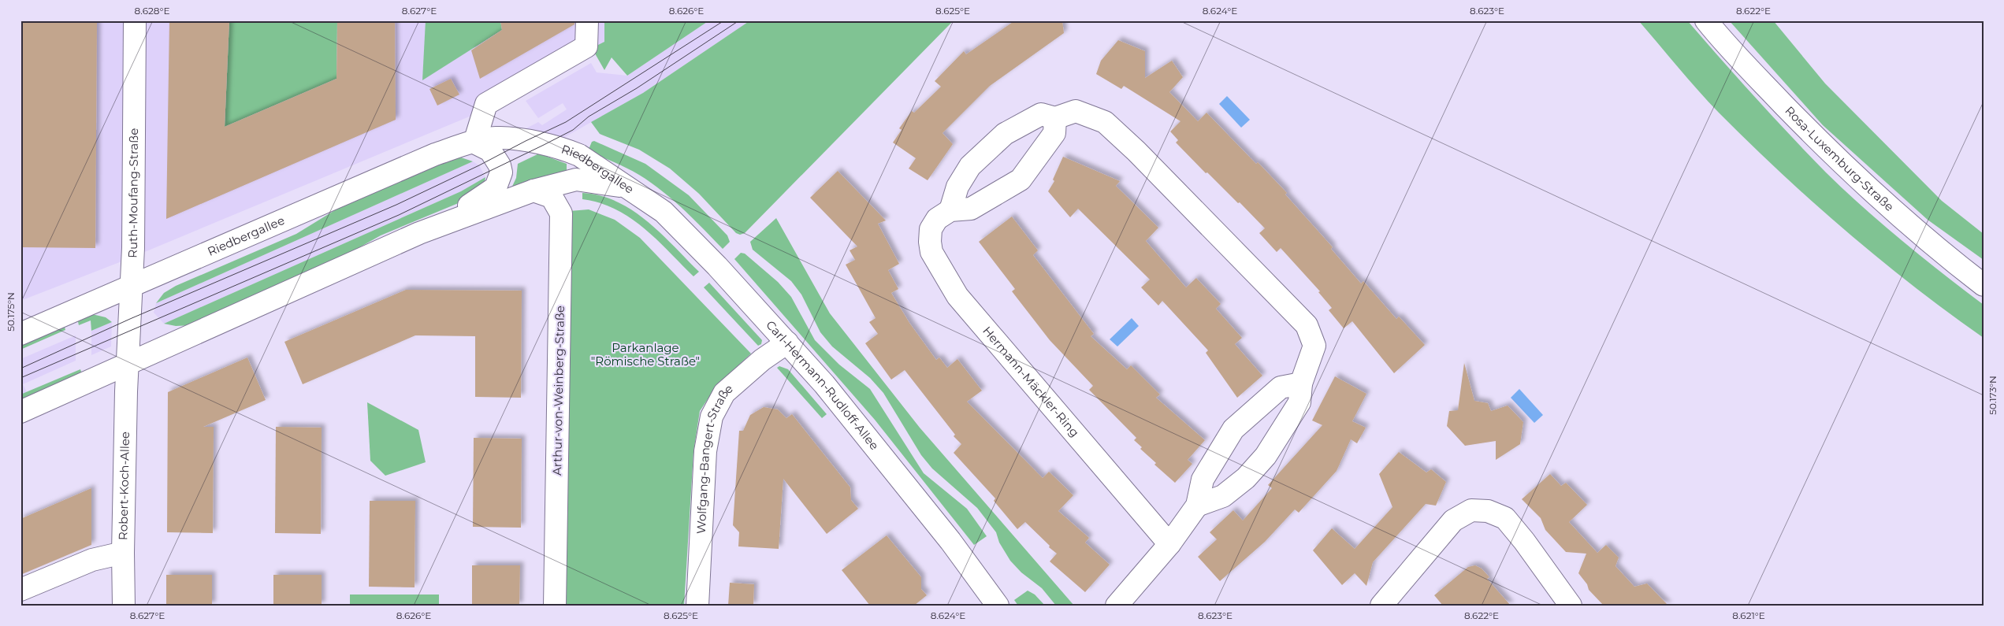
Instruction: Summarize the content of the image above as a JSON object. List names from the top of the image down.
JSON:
{
  "streets": {
    "street": [
      "Rosa-Luxemburg-Straße",
      "Riedbergallee",
      "Ruth-Moufang-Straße",
      "Hermann-Mäckler-Ring",
      "Carl-Hermann-Rudloff-Allee",
      "Arthur-von-Weinberg-Straße",
      "Wolfgang-Bangert-Straße",
      "Robert-Koch-Allee"
    ]
  },
  "crossings": [
    ["Riedbergallee", "Ruth-Moufang-Straße"],
    ["Riedbergallee", "Carl-Hermann-Rudloff-Allee"],
    ["Riedbergallee", "Arthur-von-Weinberg-Straße"],
    ["Riedbergallee", "Robert-Koch-Allee"],
    ["Ruth-Moufang-Straße", "Robert-Koch-Allee"],
    ["Carl-Hermann-Rudloff-Allee", "Wolfgang-Bangert-Straße"]
  ],
  "parks": ["Parkanlage \"Römische Straße\""],
  "coordinates": [
    "8.628°E",
    "8.627°E",
    "8.626°E",
    "8.625°E",
    "8.624°E",
    "8.623°E",
    "8.622°E",
    "50.175°N",
    "50.173°N",
    "8.621°E"
  ]
}
